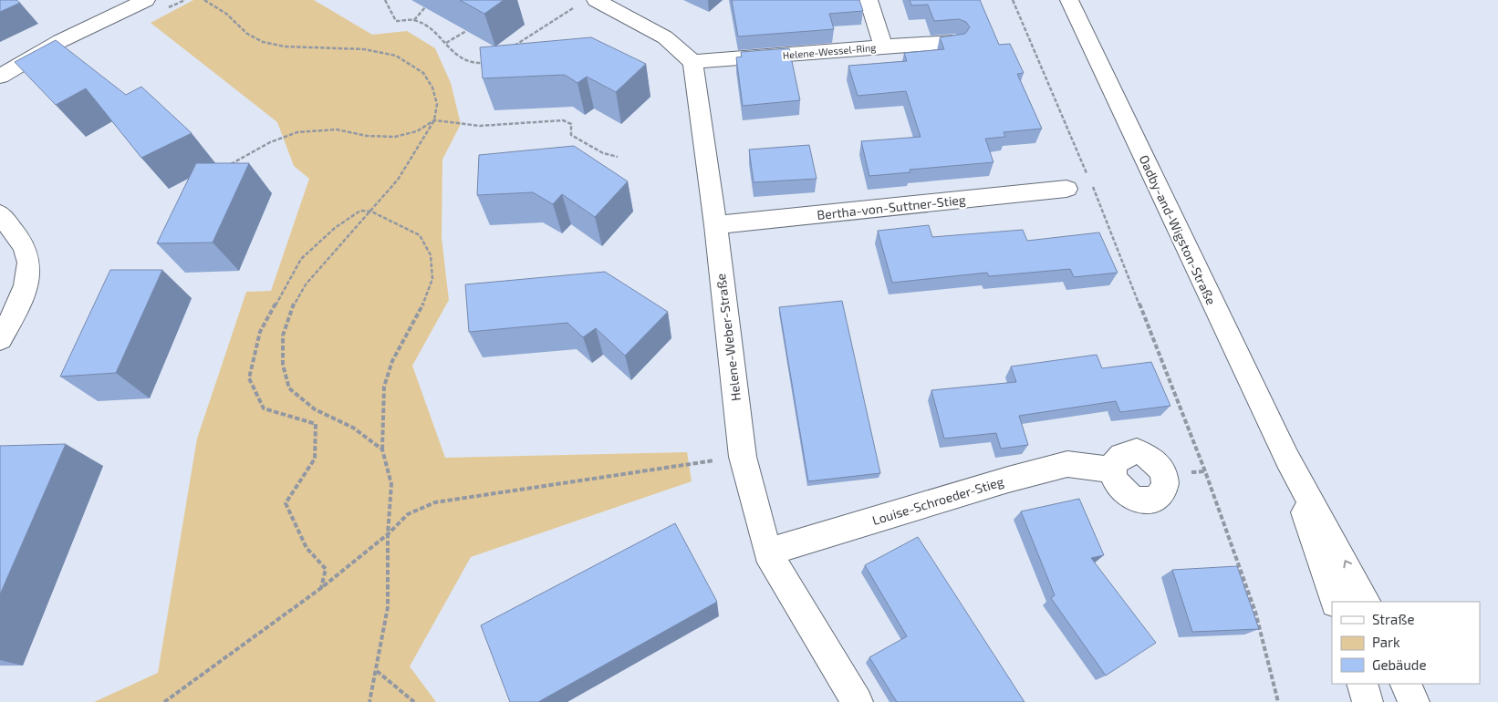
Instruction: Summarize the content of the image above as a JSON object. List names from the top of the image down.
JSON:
{
  "streets": {
    "street": [
      "Helene-Wessel-Ring",
      "Bertha-von-Suttner-Stieg",
      "Oadby-and-Wigston-Straße",
      "Helene-Weber-Straße",
      "Louise-Schroeder-Stieg"
    ]
  },
  "crossings": [
    ["Helene-Wessel-Ring", "Helene-Weber-Straße"],
    ["Bertha-von-Suttner-Stieg", "Helene-Weber-Straße"],
    ["Helene-Weber-Straße", "Louise-Schroeder-Stieg"]
  ],
  "legend": ["Straße", "Park", "Gebäude"]
}
